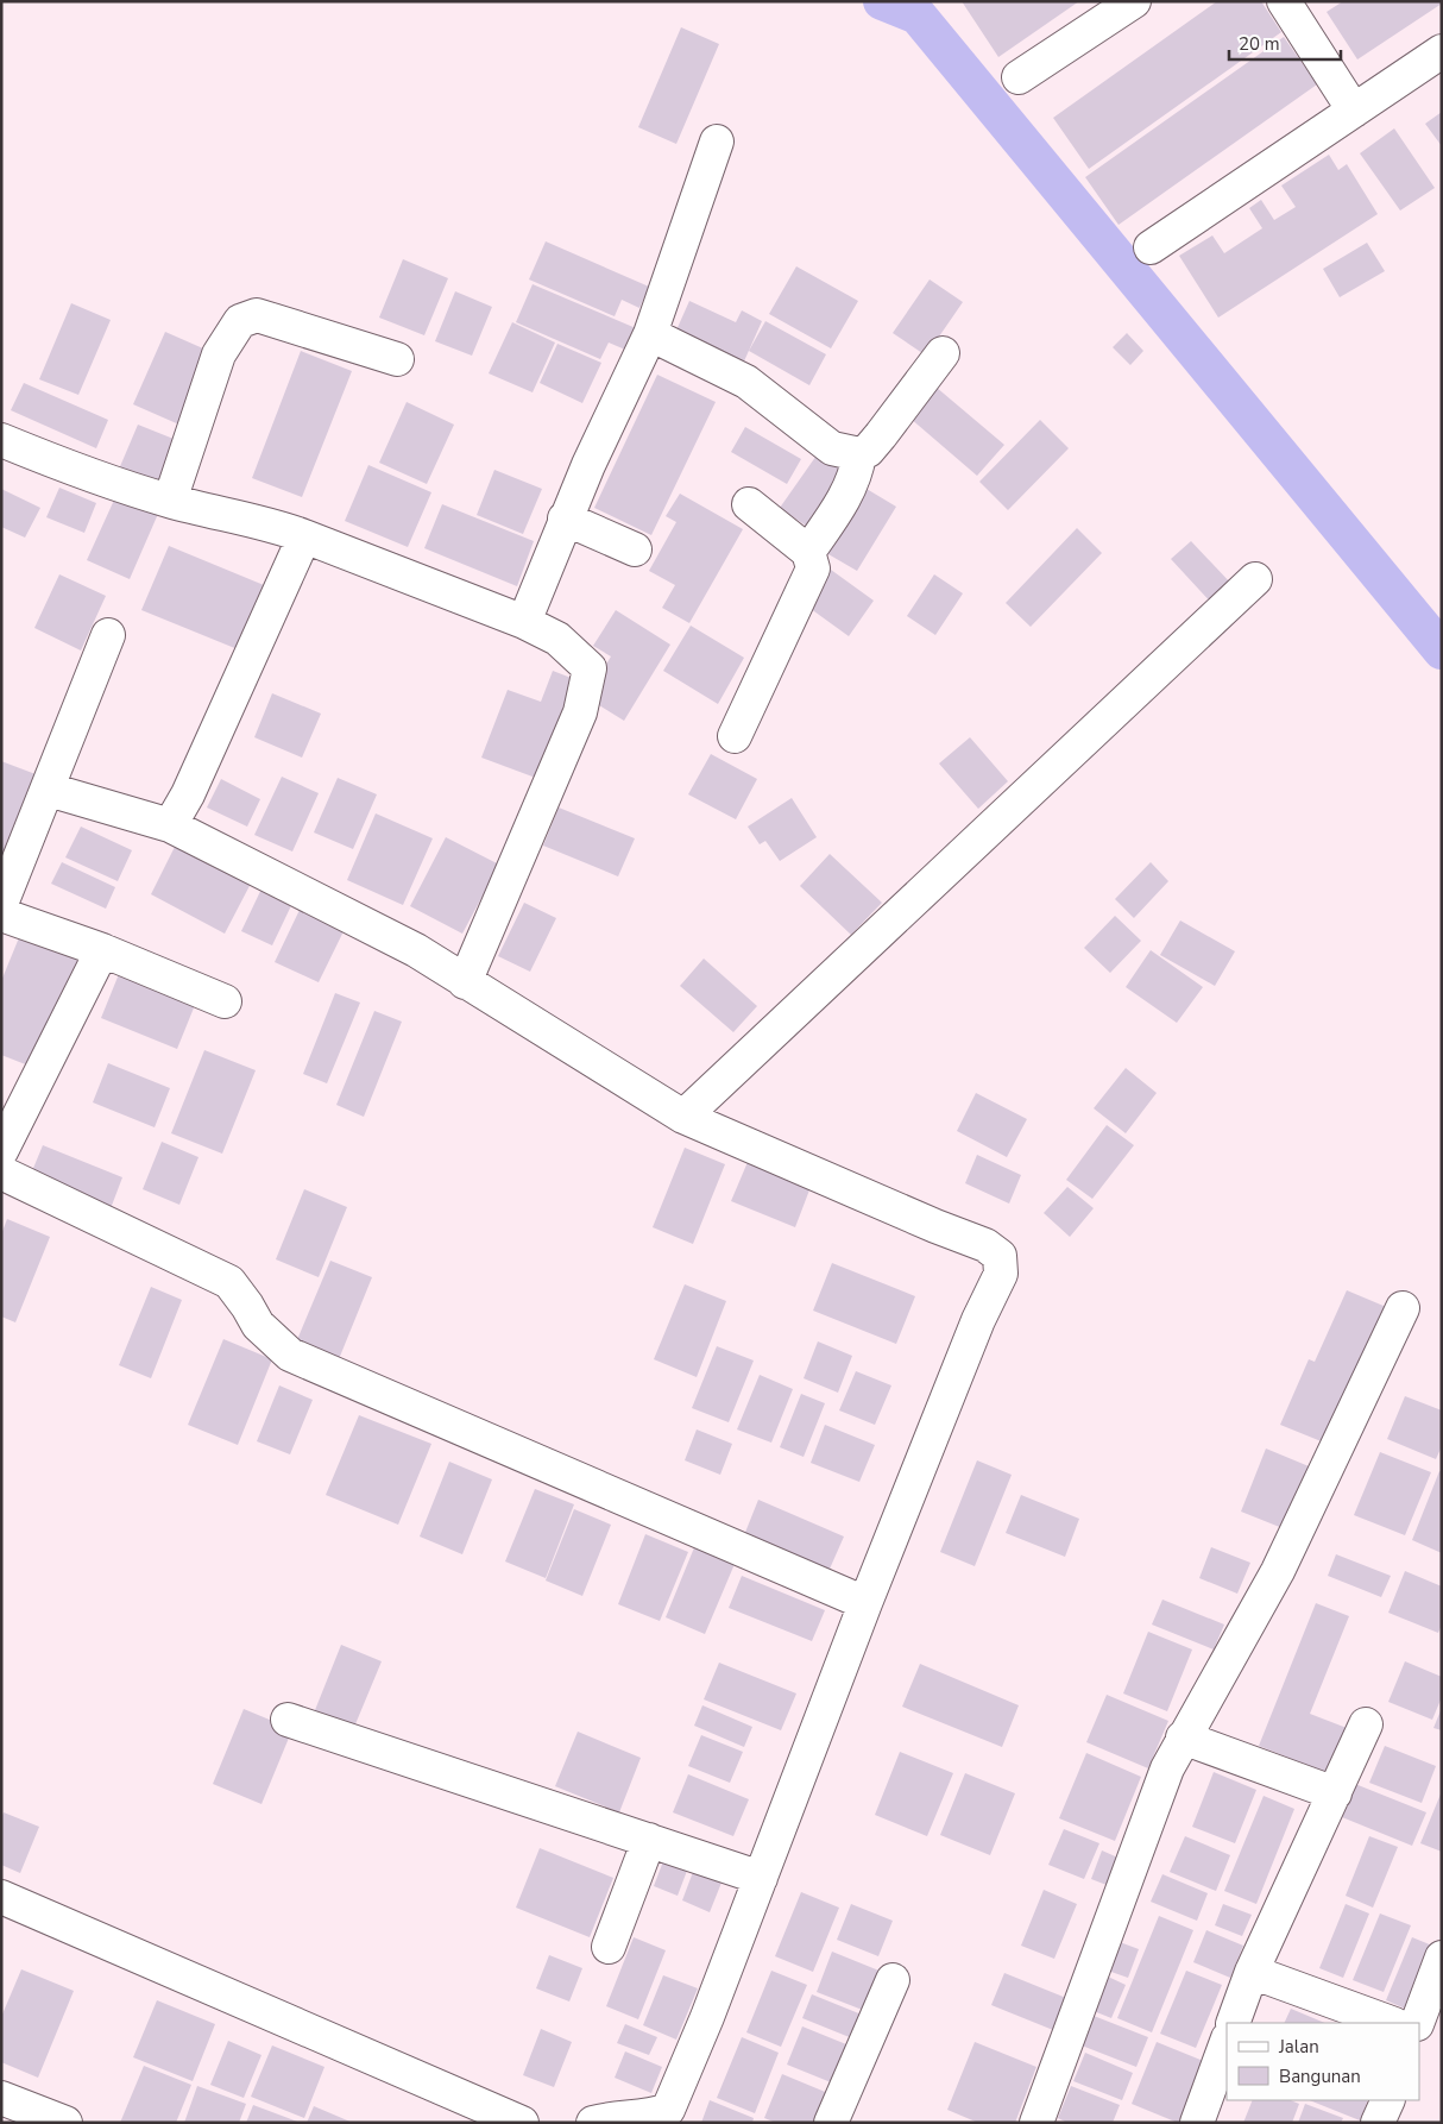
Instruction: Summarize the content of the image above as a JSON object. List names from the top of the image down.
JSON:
{
  "legend": ["Jalan", "Bangunan"],
  "scale_bar": "20 m"
}
